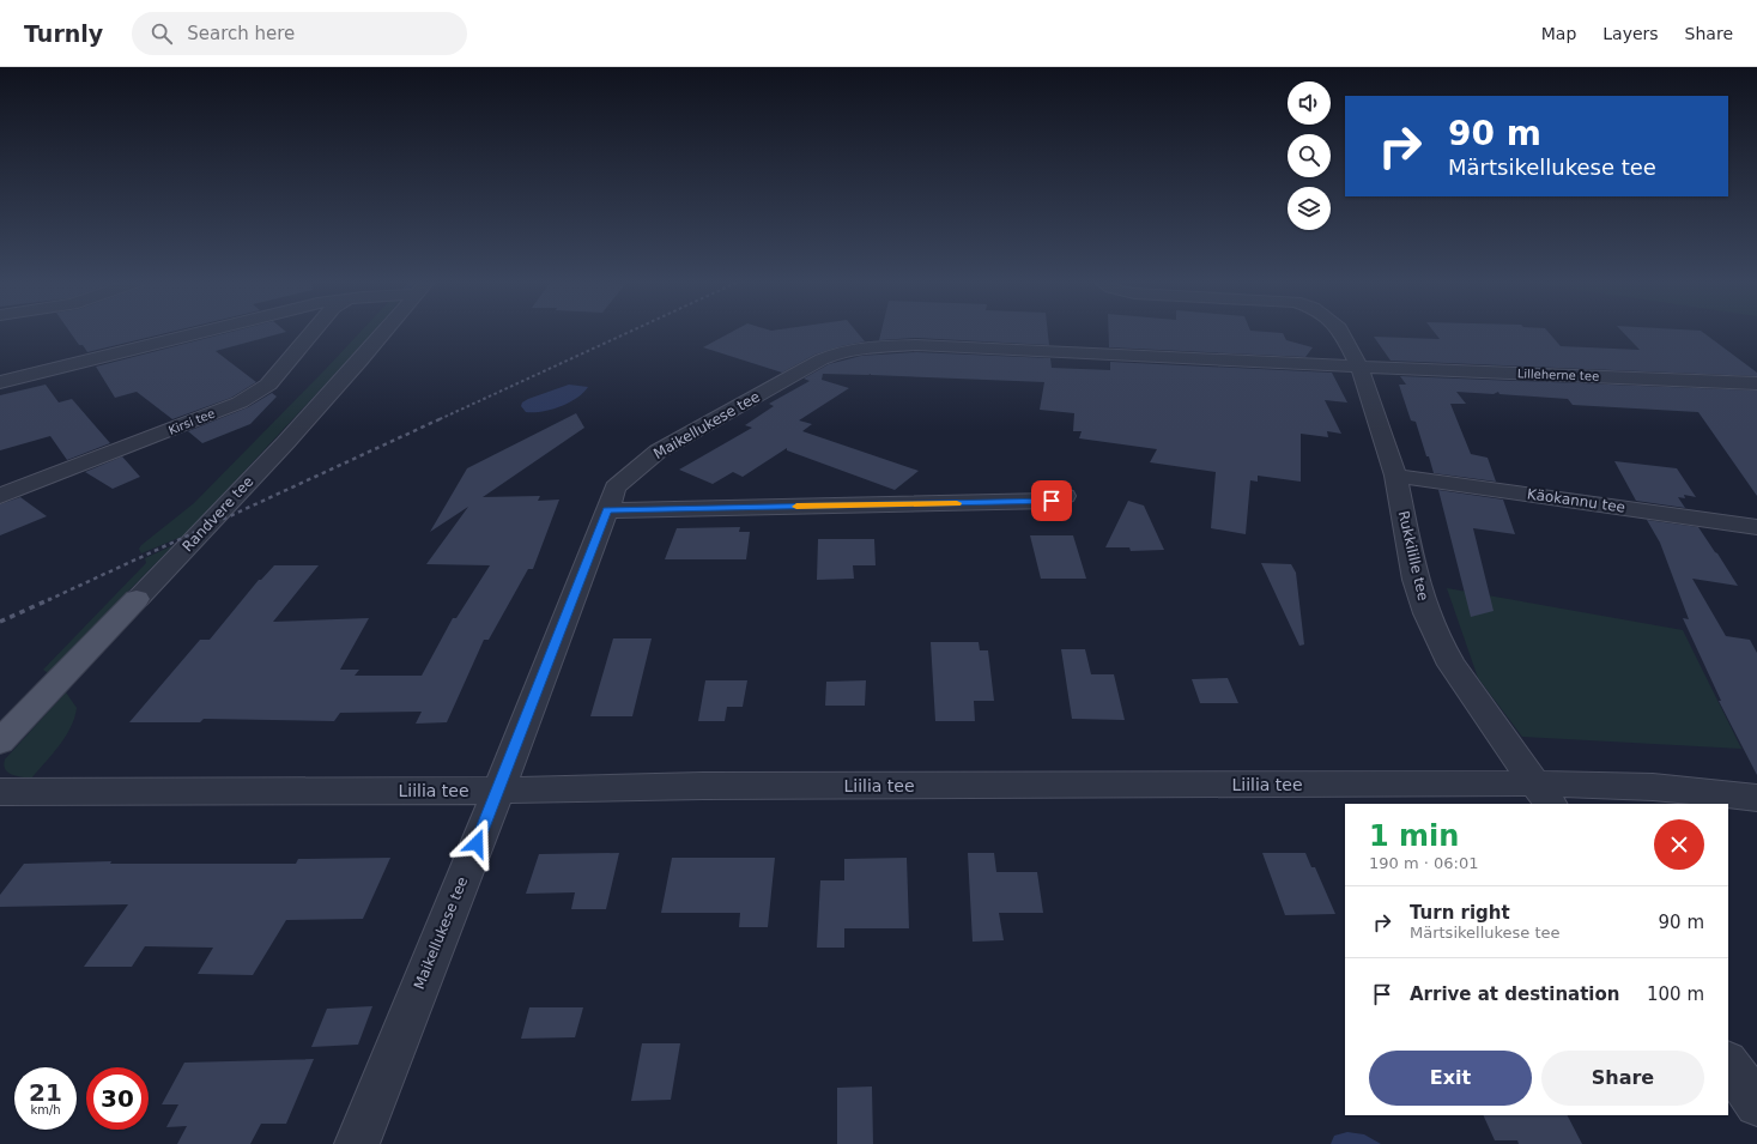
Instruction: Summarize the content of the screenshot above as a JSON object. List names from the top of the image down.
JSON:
{
  "streets": {
    "main road": ["Randvere tee"],
    "street": [
      "Lilleherne tee",
      "Kirsi tee",
      "Maikellukese tee",
      "Käokannu tee",
      "Rukkilille tee",
      "Liilia tee"
    ]
  },
  "crossings": [
    ["Lilleherne tee", "Maikellukese tee"],
    ["Lilleherne tee", "Rukkilille tee"],
    ["Maikellukese tee", "Rukkilille tee"],
    ["Maikellukese tee", "Liilia tee"],
    ["Käokannu tee", "Rukkilille tee"],
    ["Rukkilille tee", "Liilia tee"]
  ],
  "page": {
    "header": "Turnly",
    "search": "Search here",
    "nav": ["Map", "Layers", "Share"],
    "turn": ["90 m", "Märtsikellukese tee"],
    "heading": ["1 min", "190 m · 06:01"],
    "list": [
      {
        "name": "Turn right",
        "note": "Märtsikellukese tee",
        "value": "90 m"
      },
      {
        "name": "Arrive at destination",
        "value": "100 m"
      }
    ],
    "buttons": ["Exit", "Share"],
    "speed": "21 km/h",
    "limit": "30"
  }
}
